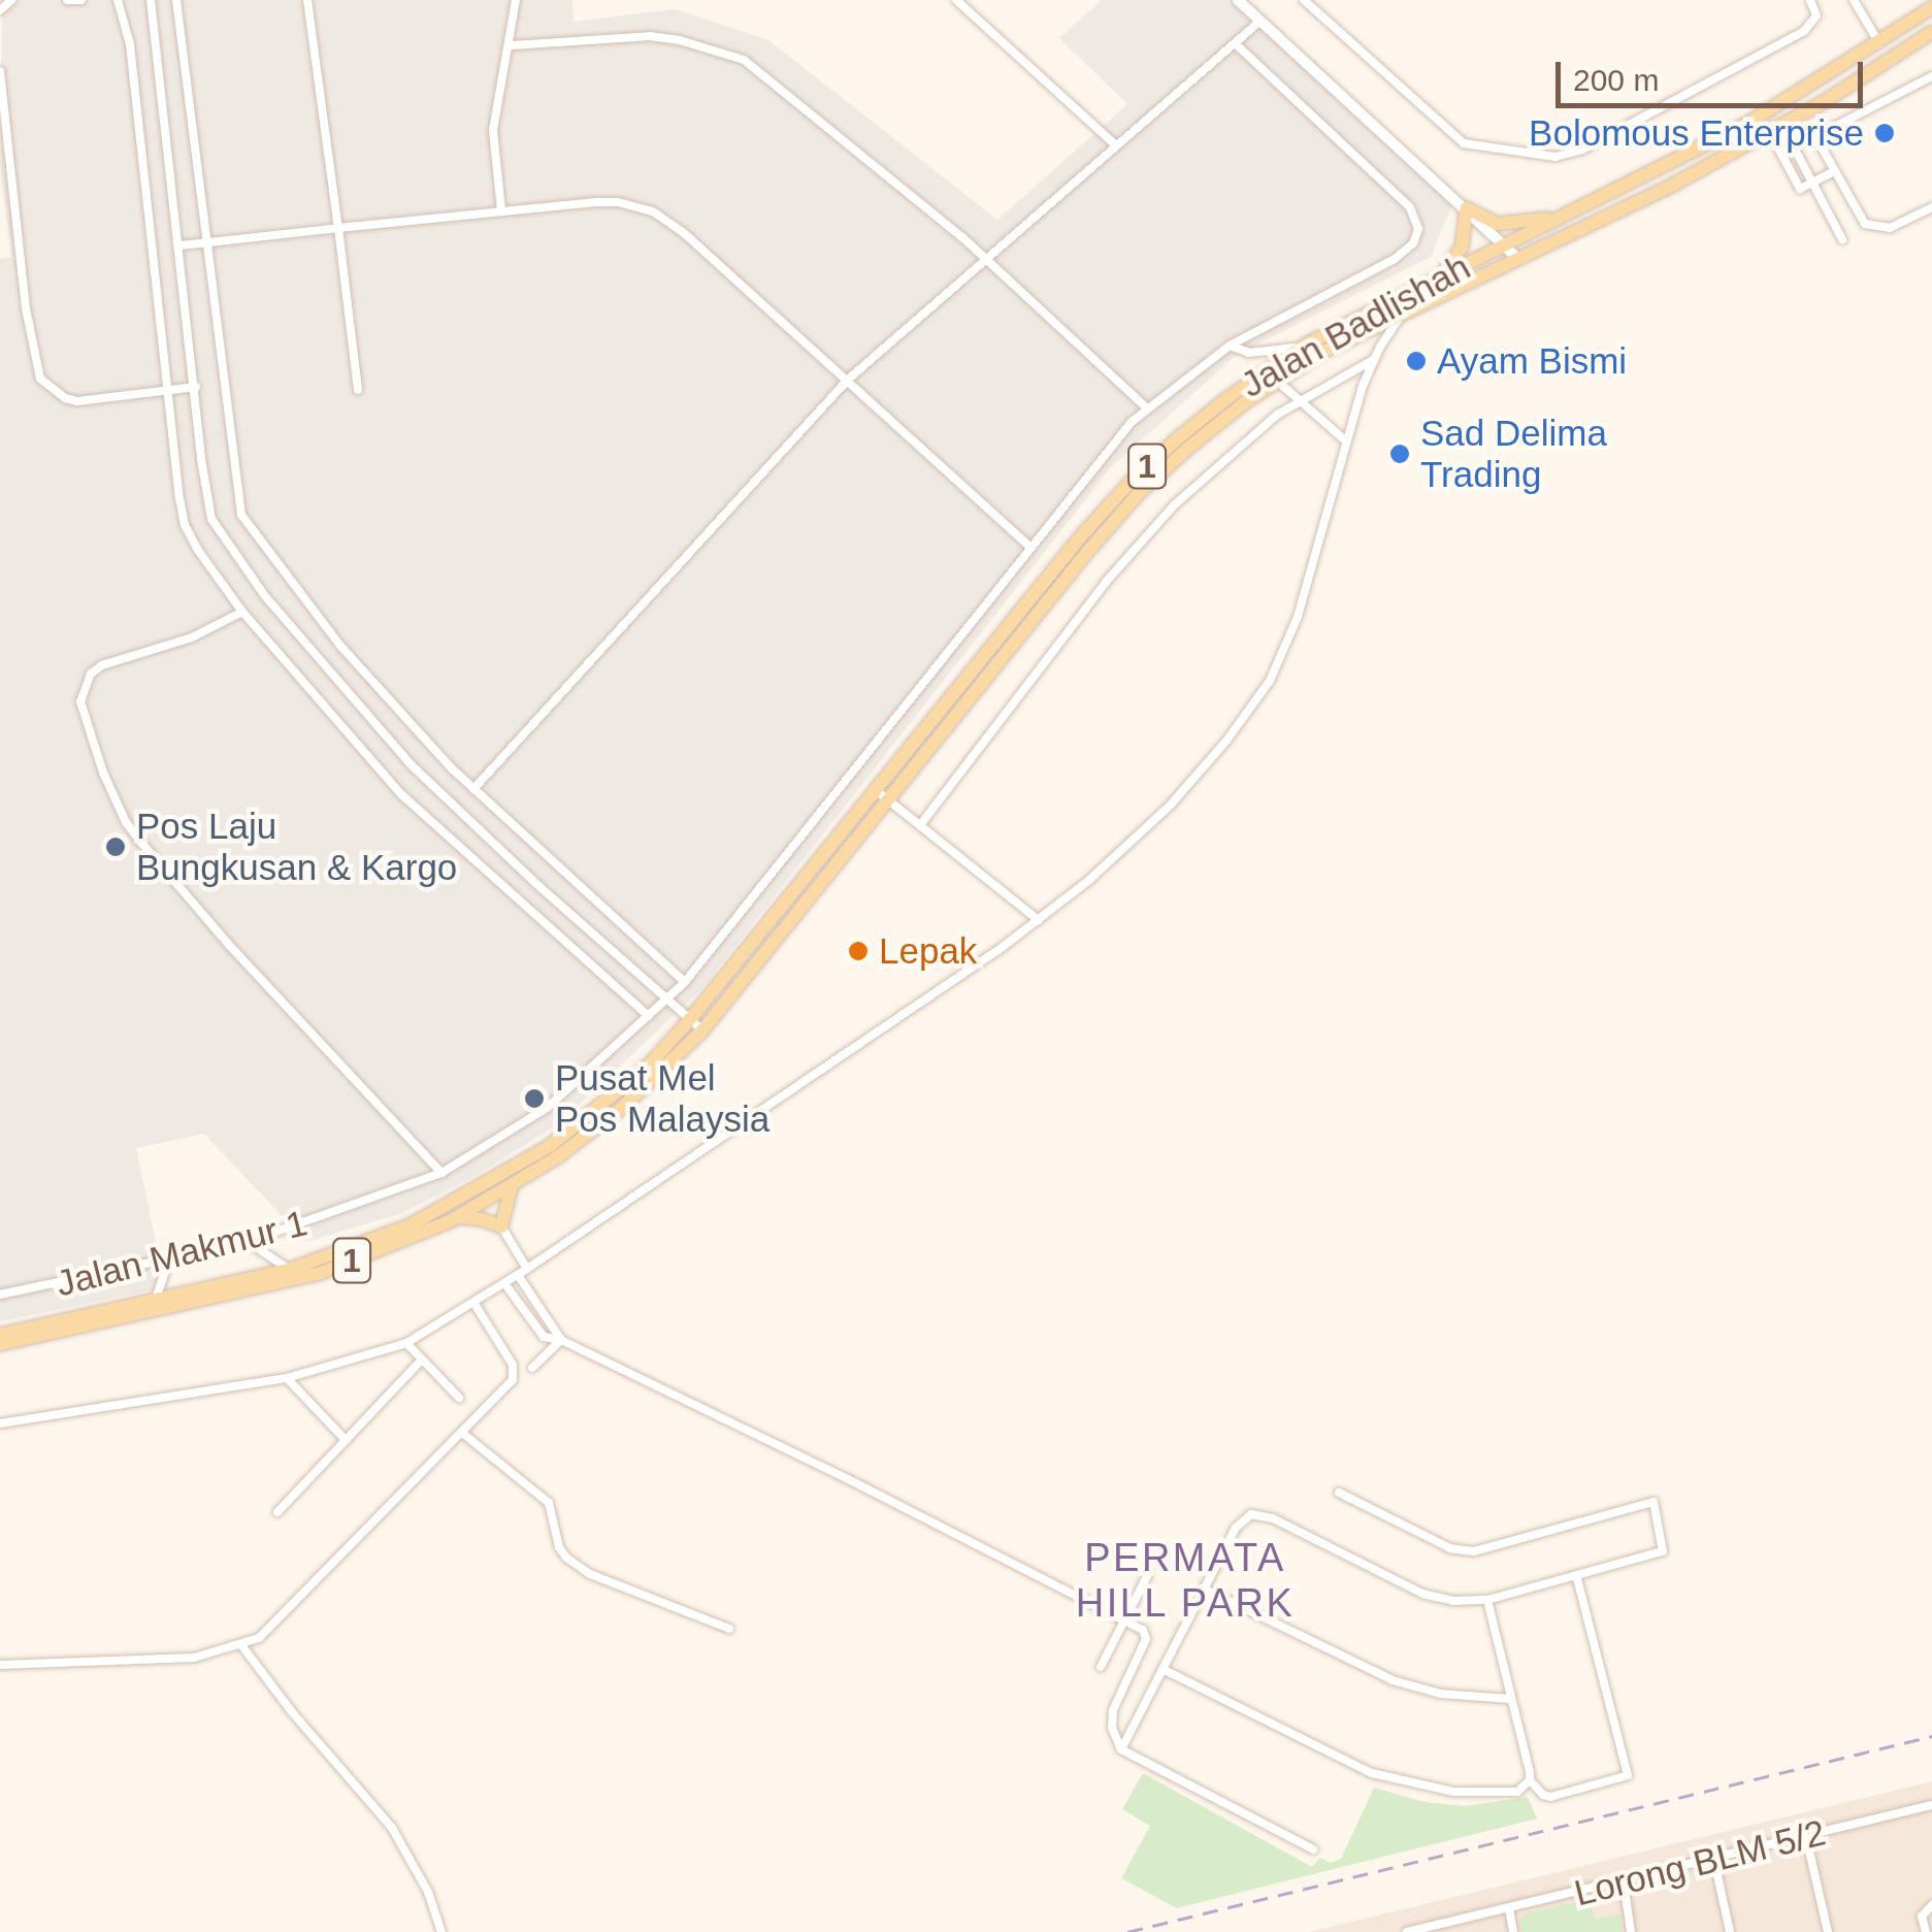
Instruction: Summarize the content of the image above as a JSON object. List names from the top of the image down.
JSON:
{
  "streets": {
    "main road": ["Jalan Badlishah", "1"],
    "street": ["Jalan Makmur 1", "Lorong BLM 5/2"]
  },
  "crossings": [
    ["Jalan Badlishah", "1"]
  ],
  "districts": ["PERMATA HILL PARK"],
  "places": [
    "Bolomous Enterprise",
    "Ayam Bismi",
    "Sad Delima Trading",
    "Pos Laju Bungkusan & Kargo",
    "Lepak",
    "Pusat Mel Pos Malaysia"
  ],
  "scale_bar": "200 m"
}
